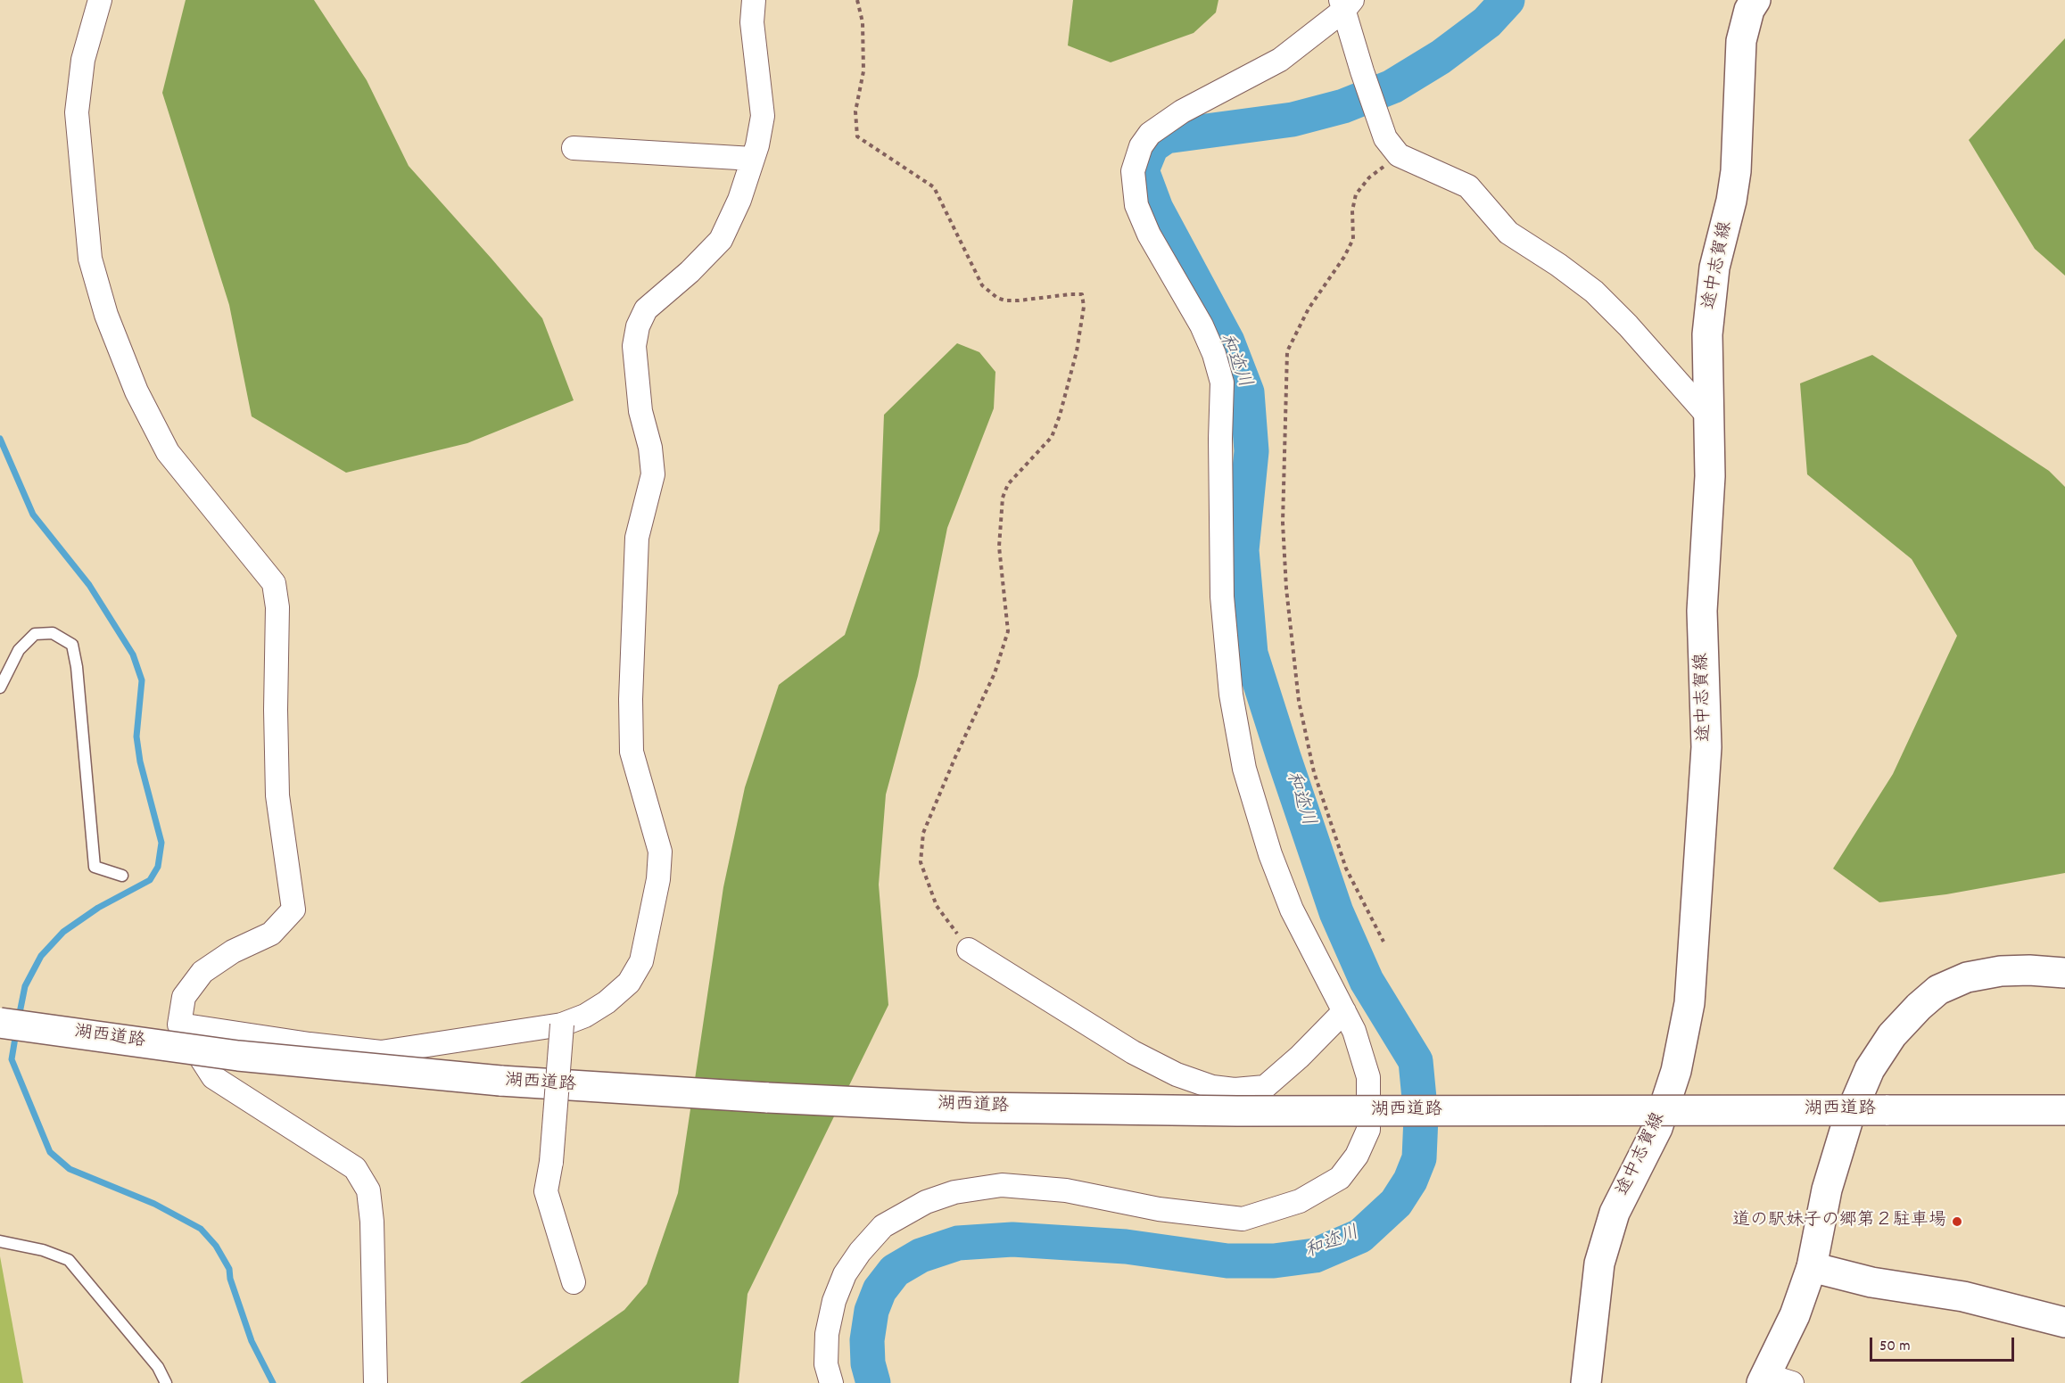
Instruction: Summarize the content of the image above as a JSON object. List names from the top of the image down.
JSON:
{
  "streets": {
    "main road": ["途中志賀線", "湖西道路"]
  },
  "water": ["和迩川"],
  "places": ["道の駅妹子の郷第２駐車場"],
  "scale_bar": "50 m"
}
